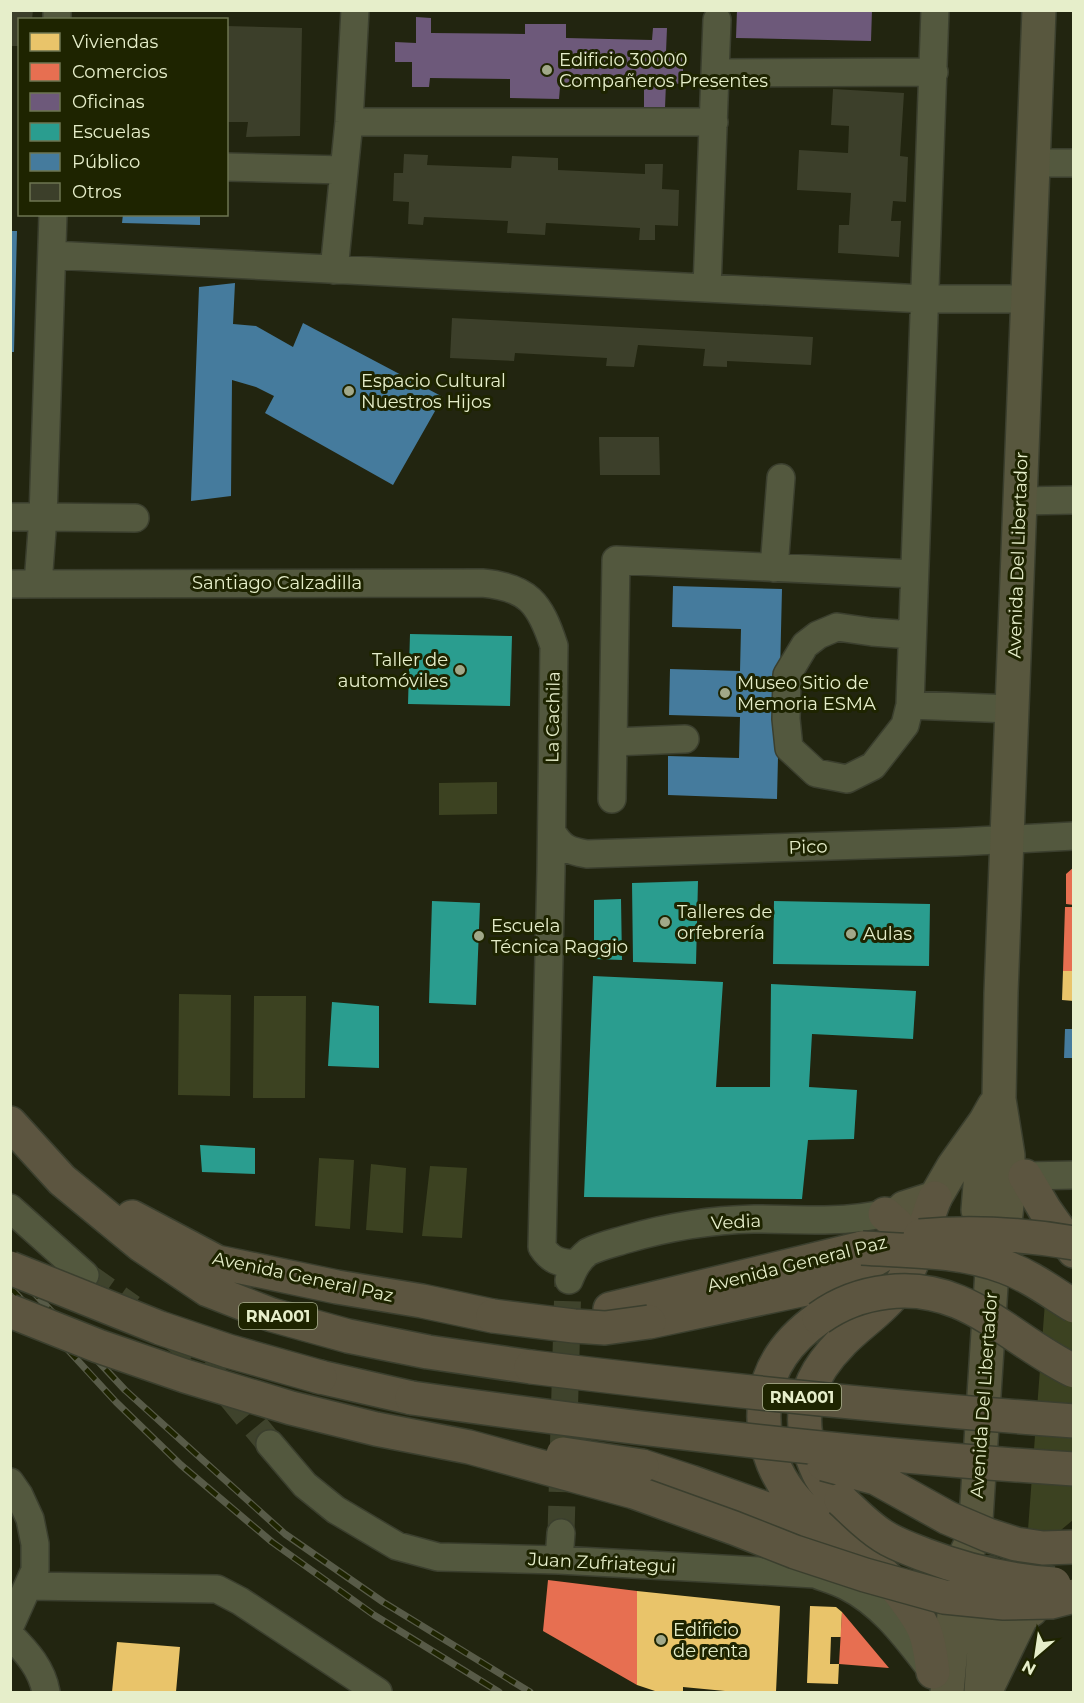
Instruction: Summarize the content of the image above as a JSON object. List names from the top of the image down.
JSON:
{
  "streets": {
    "highway": ["Avenida General Paz", "RNA001"],
    "main road": ["Avenida Del Libertador"],
    "street": [
      "Santiago Calzadilla",
      "La Cachila",
      "Pico",
      "Vedia",
      "Juan Zufriategui"
    ]
  },
  "crossings": [
    ["Avenida Del Libertador", "Pico"],
    ["Avenida Del Libertador", "Juan Zufriategui"],
    ["Santiago Calzadilla", "La Cachila"],
    ["La Cachila", "Pico"],
    ["La Cachila", "Vedia"]
  ],
  "places": [
    "Edificio 30000 Compañeros Presentes",
    "Espacio Cultural Nuestros Hijos",
    "Taller de automóviles",
    "Museo Sitio de Memoria ESMA",
    "Talleres de orfebrería",
    "Aulas",
    "Escuela Técnica Raggio",
    "Edificio de renta"
  ],
  "legend": [
    "Viviendas",
    "Comercios",
    "Oficinas",
    "Escuelas",
    "Público",
    "Otros"
  ],
  "north": "bottom left"
}
